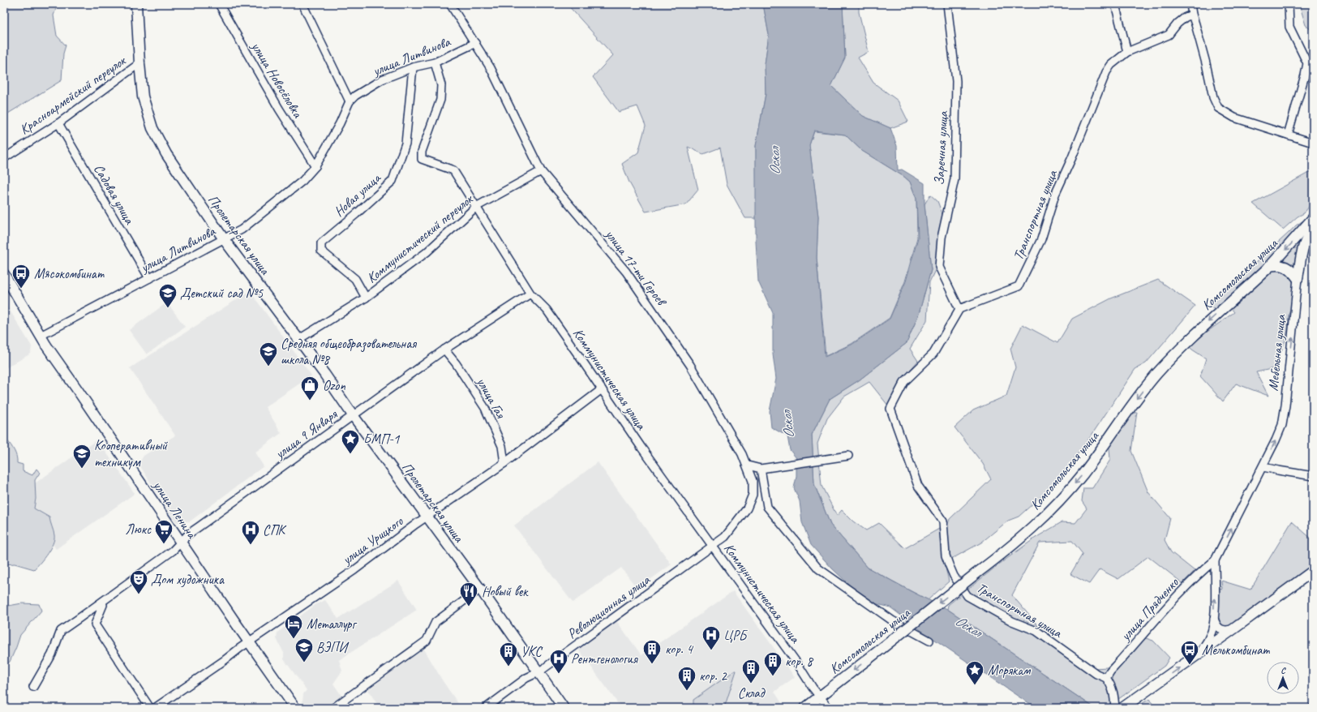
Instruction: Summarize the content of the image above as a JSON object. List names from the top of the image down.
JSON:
{
  "streets": {
    "main road": [
      "Пролетарская улица",
      "Комсомольская улица",
      "Мебельная улица",
      "улица Ленина",
      "улица Прядченко"
    ],
    "street": [
      "улица Литвинова",
      "улица Новосёловка",
      "Красноармейский переулок",
      "Заречная улица",
      "Садовая улица",
      "Новая улица",
      "Транспортная улица",
      "Коммунистический переулок",
      "улица 17-ти Героев",
      "Коммунистическая улица",
      "улица Гая",
      "улица 9 Января",
      "улица Урицкого",
      "Революционная улица"
    ]
  },
  "crossings": [
    ["улица Литвинова", "улица Новосёловка"],
    ["улица Литвинова", "Садовая улица"],
    ["улица Литвинова", "Новая улица"],
    ["улица Литвинова", "Пролетарская улица"],
    ["улица Литвинова", "улица 17-ти Героев"],
    ["улица Литвинова", "Коммунистическая улица"],
    ["улица Литвинова", "улица Ленина"],
    ["Красноармейский переулок", "Садовая улица"],
    ["Красноармейский переулок", "Пролетарская улица"],
    ["Заречная улица", "Транспортная улица"],
    ["Новая улица", "Коммунистический переулок"],
    ["Транспортная улица", "улица Прядченко"],
    ["Пролетарская улица", "Коммунистический переулок"],
    ["Пролетарская улица", "улица 9 Января"],
    ["Пролетарская улица", "улица Урицкого"],
    ["Пролетарская улица", "Революционная улица"],
    ["Коммунистический переулок", "улица 17-ти Героев"],
    ["Коммунистический переулок", "Коммунистическая улица"],
    ["улица 17-ти Героев", "Коммунистическая улица"],
    ["улица 17-ти Героев", "Революционная улица"],
    ["Комсомольская улица", "Мебельная улица"],
    ["Комсомольская улица", "Коммунистическая улица"],
    ["Мебельная улица", "улица Прядченко"],
    ["Коммунистическая улица", "улица 9 Января"],
    ["Коммунистическая улица", "улица Урицкого"],
    ["Коммунистическая улица", "Революционная улица"],
    ["улица Гая", "улица 9 Января"],
    ["улица Гая", "улица Урицкого"],
    ["улица 9 Января", "улица Ленина"],
    ["улица Ленина", "улица Урицкого"]
  ],
  "one_way": ["Комсомольская улица", "Мебельная улица"],
  "water": ["Оскол"],
  "places": {
    "bus stop": ["Мясокомбинат", "Мелькомбинат"],
    "school or university": [
      "Детский сад №5",
      "Средняя общеобразовательная школа №8",
      "Кооперативный техникум",
      "ВЭПИ"
    ],
    "shop": ["Ozon"],
    "place": ["БМП-1", "Морякам"],
    "supermarket": ["Люкс"],
    "hospital": ["СПК", "ЦРБ", "Рентгенология"],
    "theatre": ["Дом художника"],
    "restaurant": ["Новый век"],
    "hotel": ["Металлург"],
    "building": [
      "кор. 4",
      "УКС",
      "кор. 8",
      "Склад",
      "кор. 2"
    ]
  },
  "north": "top"
}
